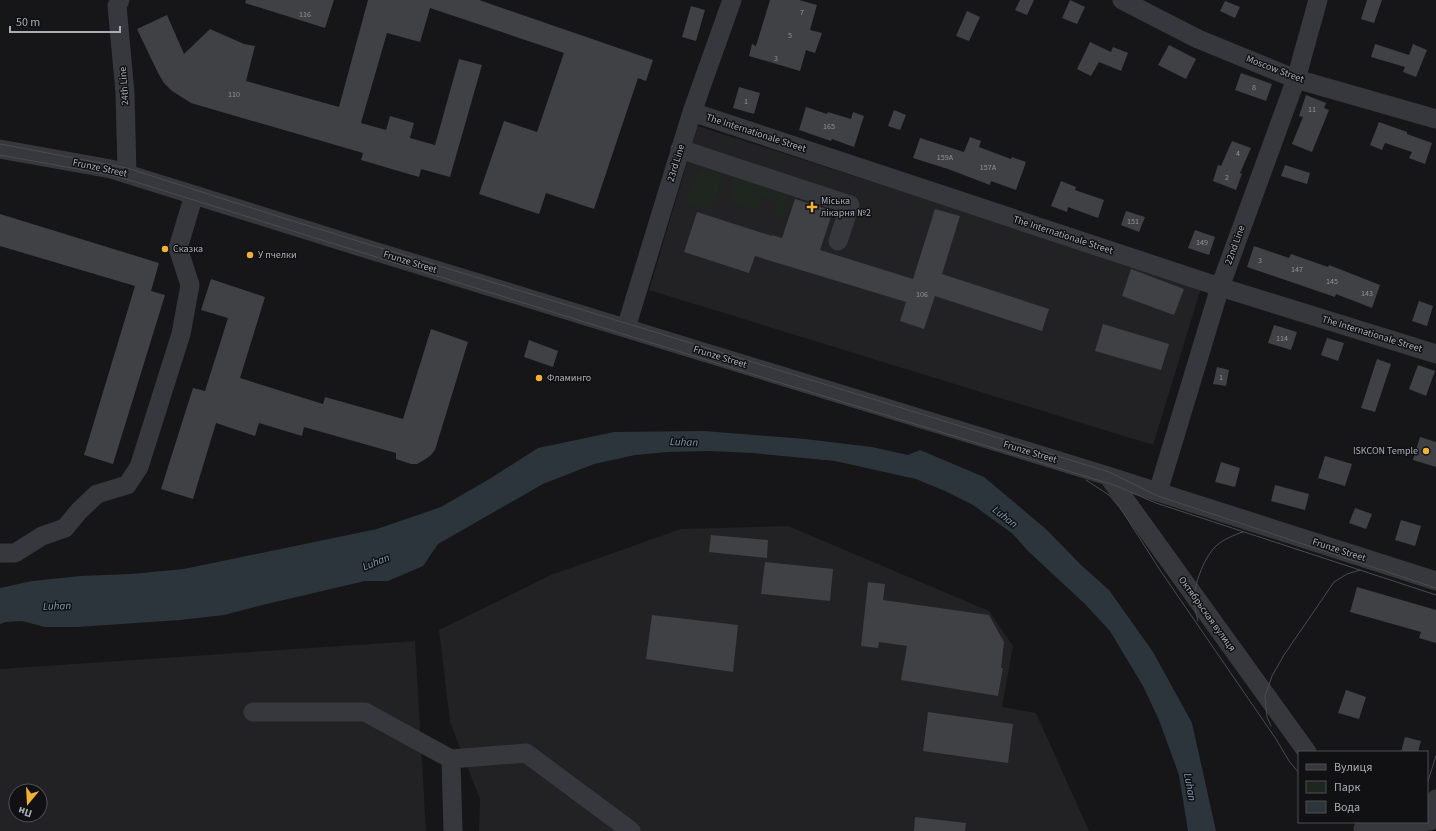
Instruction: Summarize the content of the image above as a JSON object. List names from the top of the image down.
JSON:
{
  "streets": {
    "street": [
      "Moscow Street",
      "24th Line",
      "The Internationale Street",
      "23rd Line",
      "Frunze Street",
      "22nd Line",
      "Октябрьская вулиця"
    ]
  },
  "crossings": [
    ["Moscow Street", "22nd Line"],
    ["24th Line", "Frunze Street"],
    ["The Internationale Street", "23rd Line"],
    ["The Internationale Street", "22nd Line"],
    ["23rd Line", "Frunze Street"],
    ["Frunze Street", "22nd Line"],
    ["Frunze Street", "Октябрьская вулиця"]
  ],
  "water": ["Luhan"],
  "places": {
    "health": ["Міська лікарня №2"],
    "other": [
      "Сказка",
      "У пчелки",
      "Фламинго",
      "ISKCON Temple"
    ]
  },
  "house_numbers": [
    "7",
    "116",
    "5",
    "3",
    "8",
    "110",
    "1",
    "11",
    "165",
    "4",
    "159А",
    "157А",
    "2",
    "151",
    "149",
    "3",
    "147",
    "145",
    "143",
    "106",
    "114",
    "1"
  ],
  "legend": ["Вулиця", "Парк", "Вода"],
  "scale_bar": "50 m",
  "north": "bottom"
}
